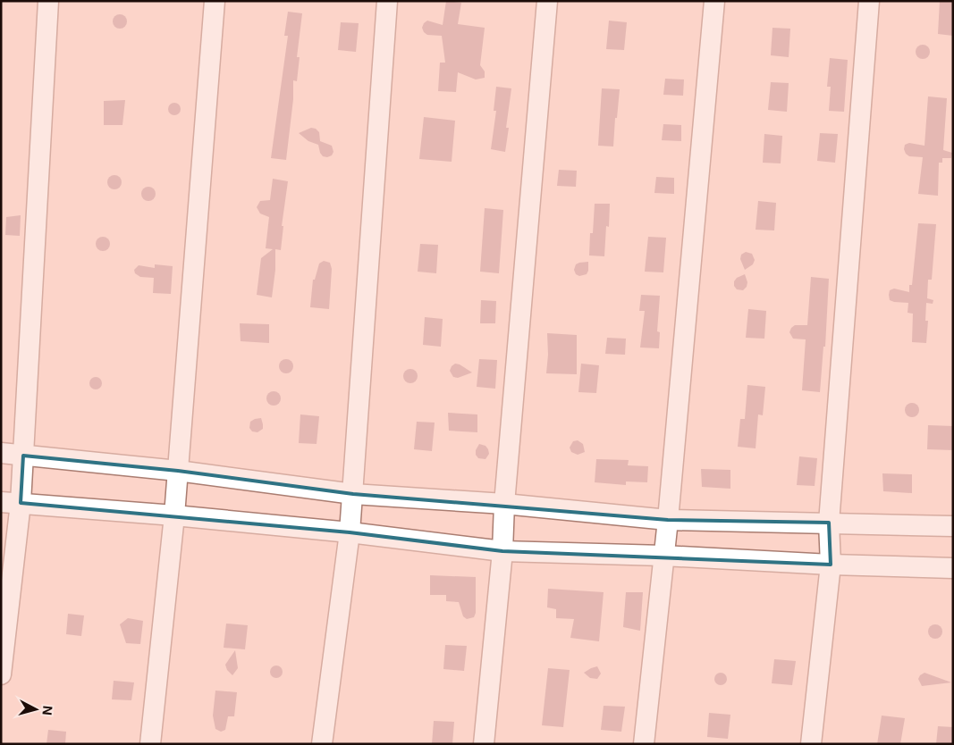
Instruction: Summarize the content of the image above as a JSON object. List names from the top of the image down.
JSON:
{
  "north": "right"
}
